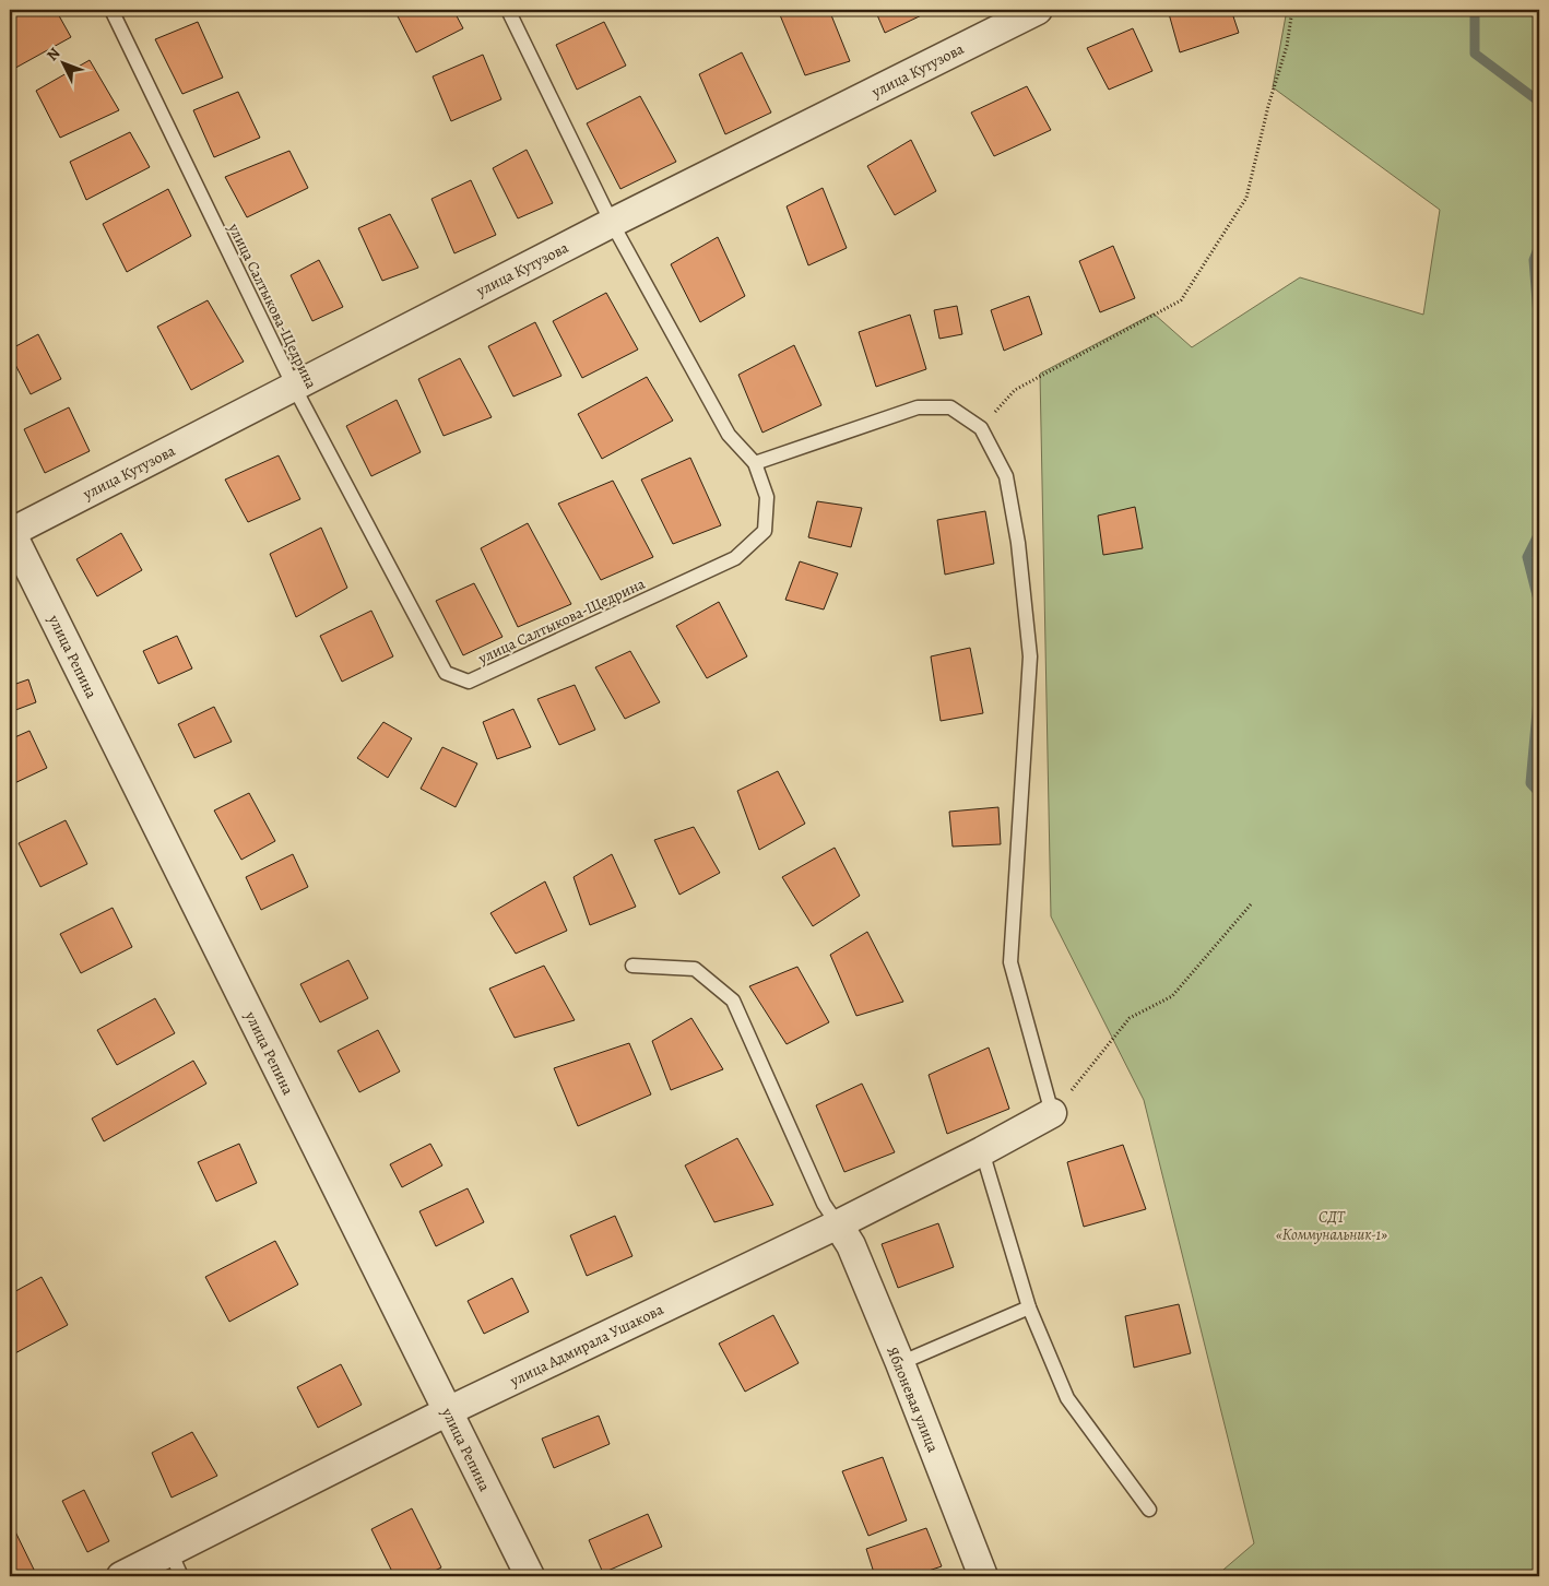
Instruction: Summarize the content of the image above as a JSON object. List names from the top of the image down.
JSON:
{
  "streets": {
    "street": [
      "улица Кутузова",
      "улица Репина",
      "улица Адмирала Ушакова",
      "Яблоневая улица"
    ],
    "lane": ["улица Салтыкова-Щедрина"]
  },
  "crossings": [
    ["улица Кутузова", "улица Салтыкова-Щедрина"],
    ["улица Кутузова", "улица Репина"],
    ["улица Репина", "улица Адмирала Ушакова"],
    ["улица Адмирала Ушакова", "Яблоневая улица"]
  ],
  "parks": ["СДТ «Коммунальник-1»"],
  "north": "top left"
}
